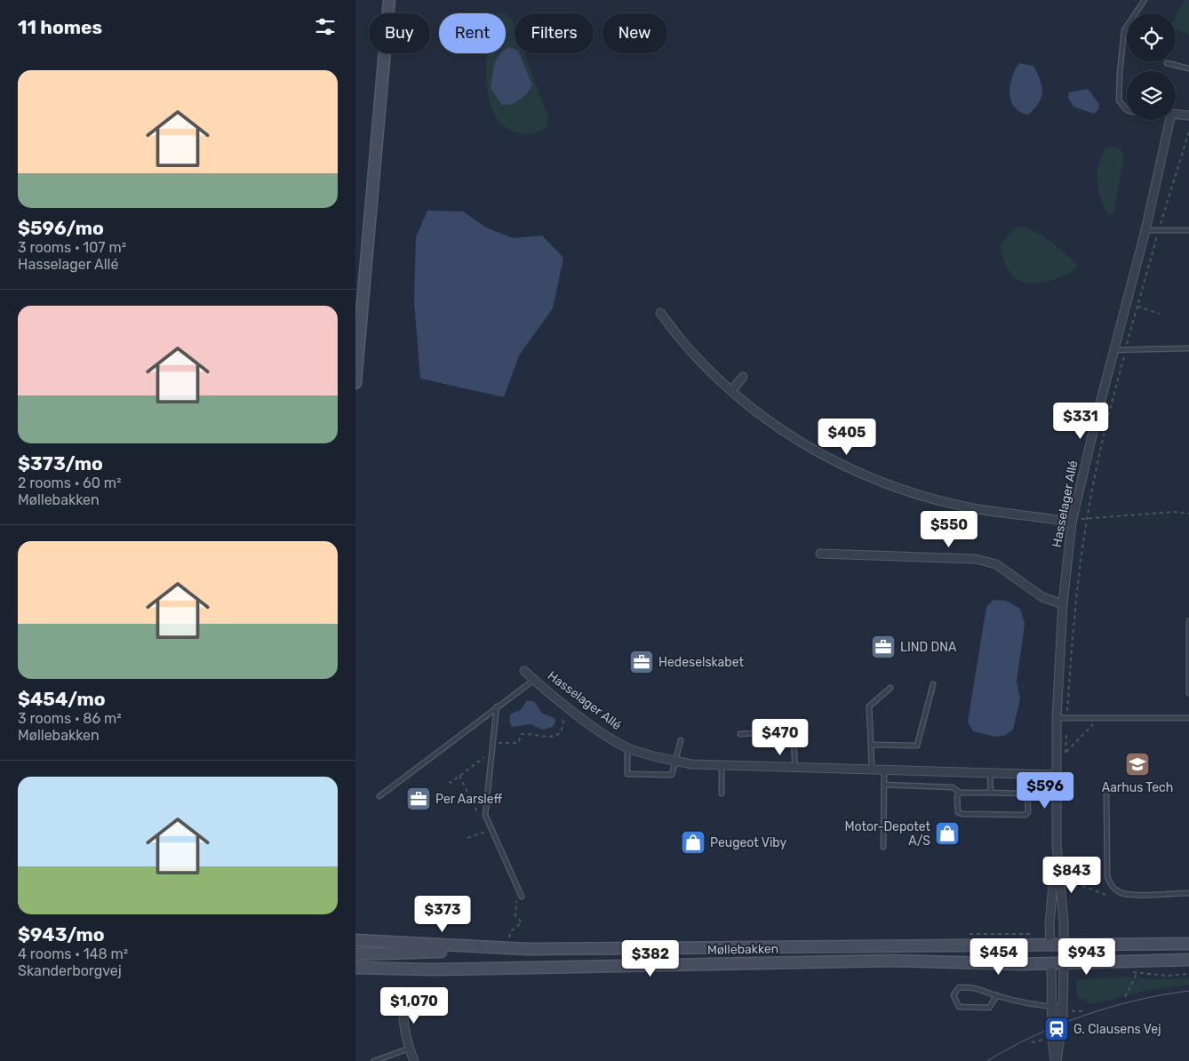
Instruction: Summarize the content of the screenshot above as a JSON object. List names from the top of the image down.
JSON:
{
  "streets": {
    "main road": ["Hasselager Allé", "Møllebakken"]
  },
  "crossings": [
    ["Hasselager Allé", "Møllebakken"]
  ],
  "places": {
    "office": ["LIND DNA", "Hedeselskabet", "Per Aarsleff"],
    "school or university": ["Aarhus Tech"],
    "shop": ["Motor-Depotet A/S", "Peugeot Viby"],
    "station": ["G. Clausens Vej"]
  },
  "page": {
    "heading": "11 homes",
    "chip": [
      "Buy",
      "Rent",
      "Filters",
      "New"
    ],
    "list": [
      {
        "name": "$596/mo",
        "note": "3 rooms · 107 m² · Hasselager Allé"
      },
      {
        "name": "$373/mo",
        "note": "2 rooms · 60 m² · Møllebakken"
      },
      {
        "name": "$454/mo",
        "note": "3 rooms · 86 m² · Møllebakken"
      },
      {
        "name": "$943/mo",
        "note": "4 rooms · 148 m² · Skanderborgvej"
      }
    ],
    "price": [
      "$331",
      "$405",
      "$550",
      "$470",
      "$596",
      "$843",
      "$373",
      "$454",
      "$943",
      "$382",
      "$1,070"
    ]
  }
}
